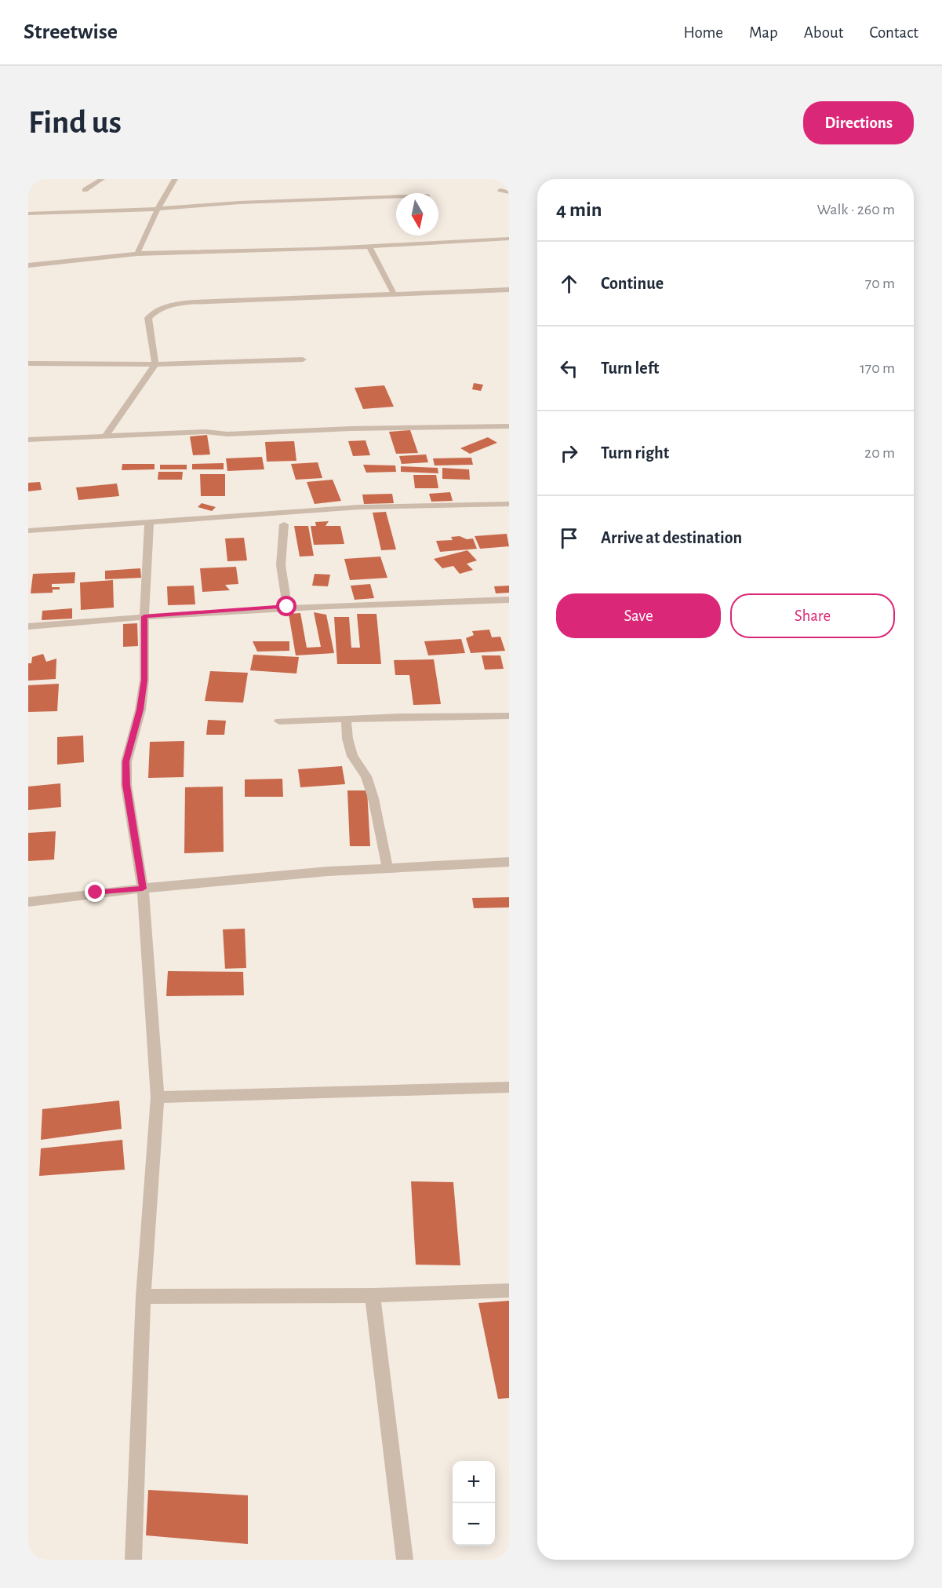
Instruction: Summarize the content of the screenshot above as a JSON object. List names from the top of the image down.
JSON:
{
  "north": "bottom",
  "page": {
    "header": "Streetwise",
    "nav": [
      "Home",
      "Map",
      "About",
      "Contact"
    ],
    "buttons": [
      "Directions",
      ["Save", "Share"]
    ],
    "title": "Find us",
    "heading": ["4 min", "Walk · 260 m"],
    "list": [
      ["Continue", "70 m"],
      ["Turn left", "170 m"],
      ["Turn right", "20 m"],
      "Arrive at destination"
    ],
    "map_buttons": ["+", "−"]
  }
}
